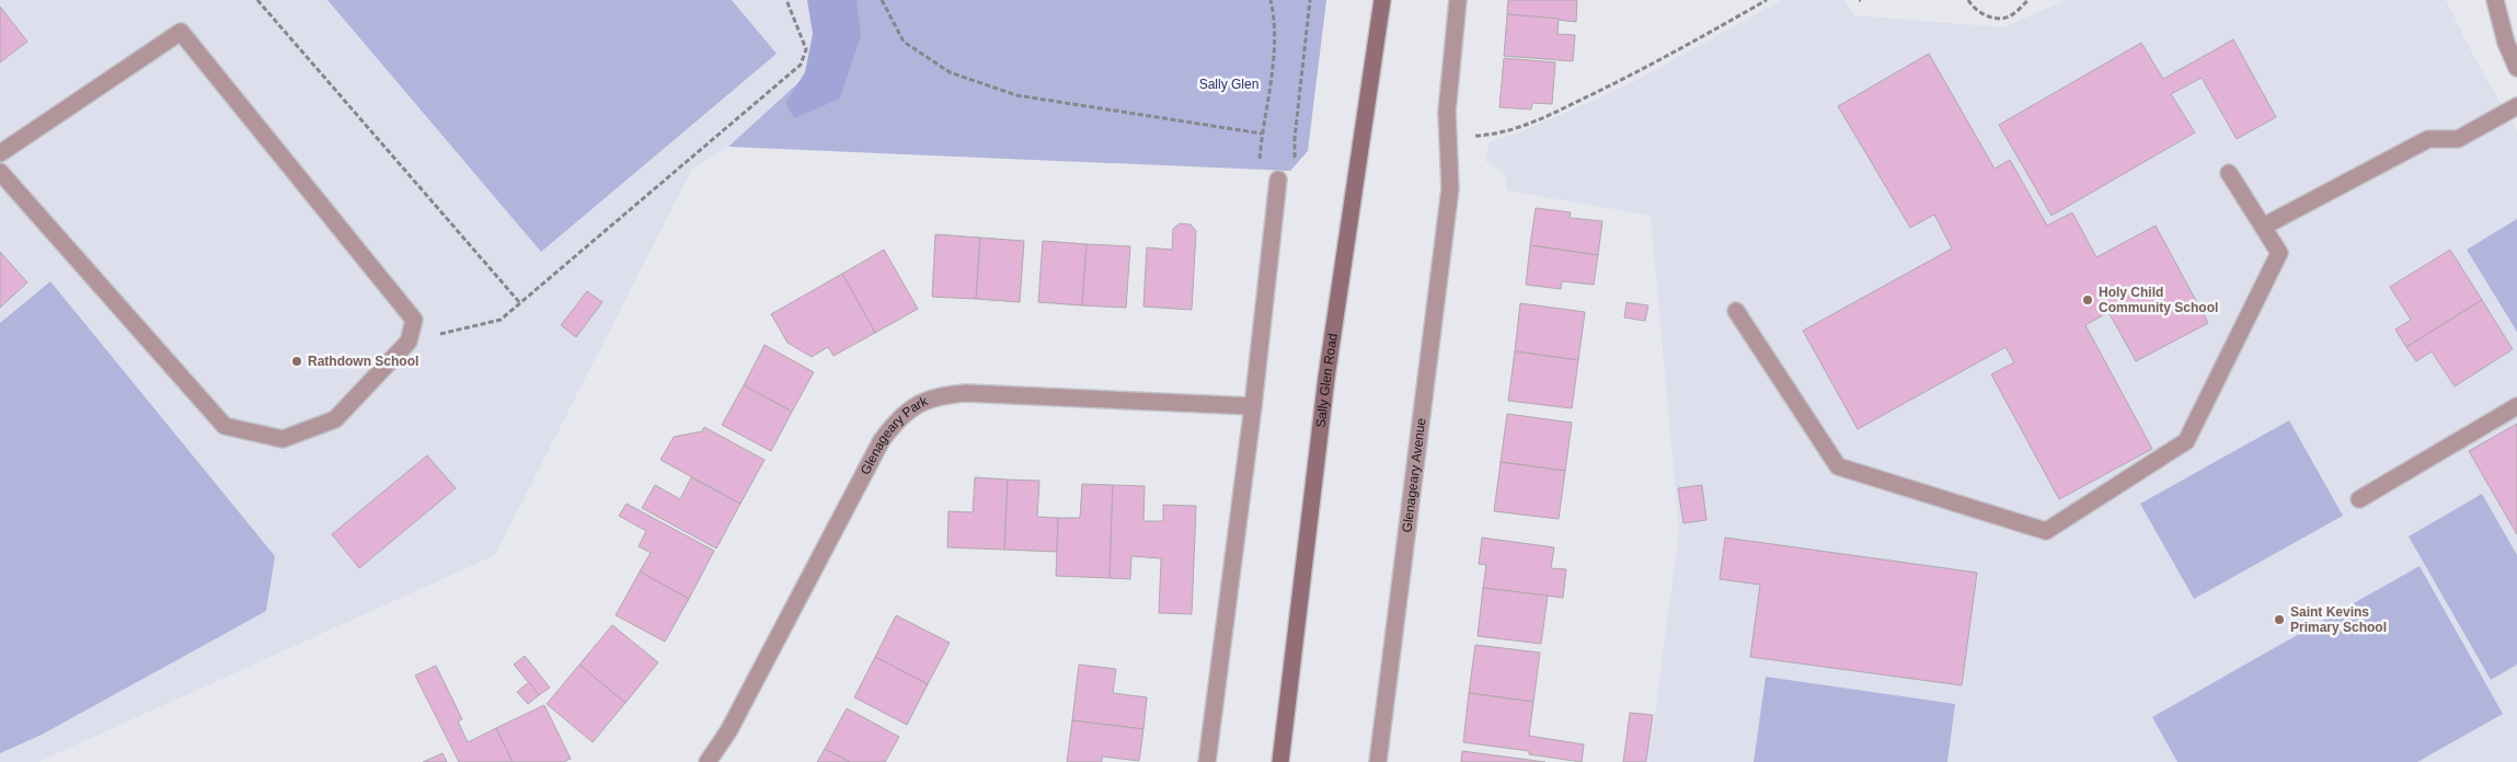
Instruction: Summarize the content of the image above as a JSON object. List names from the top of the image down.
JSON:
{
  "streets": {
    "main road": ["Sally Glen Road"],
    "street": ["Glenageary Park", "Glenageary Avenue"]
  },
  "parks": ["Sally Glen"],
  "places": ["Holy Child Community School", "Rathdown School", "Saint Kevins Primary School"]
}
